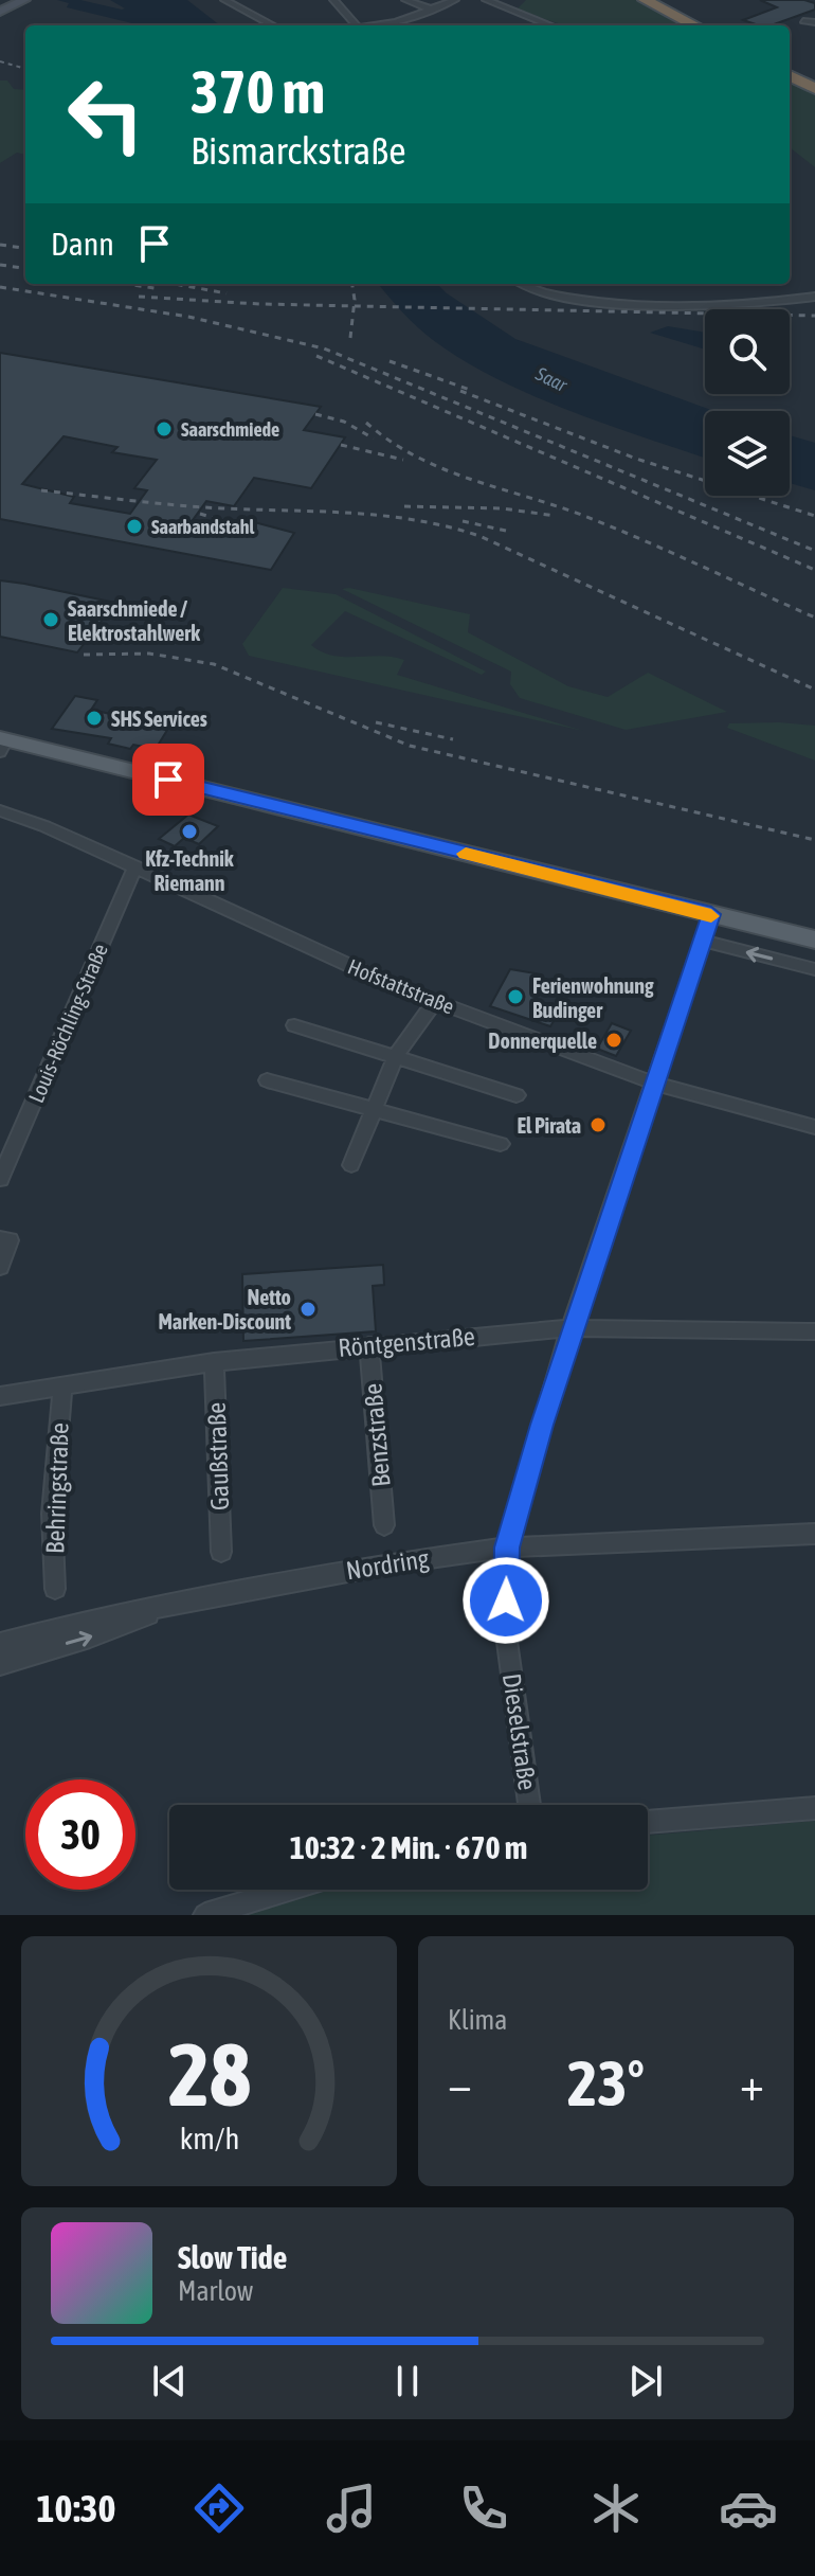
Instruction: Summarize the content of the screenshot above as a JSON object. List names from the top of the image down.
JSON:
{
  "streets": {
    "street": [
      "Hofstattstraße",
      "Louis-Röchling-Straße",
      "Röntgenstraße",
      "Benzstraße",
      "Gaußstraße",
      "Behringstraße",
      "Nordring",
      "Dieselstraße"
    ]
  },
  "crossings": [
    ["Hofstattstraße", "Louis-Röchling-Straße"],
    ["Hofstattstraße", "Dieselstraße"],
    ["Röntgenstraße", "Benzstraße"],
    ["Röntgenstraße", "Gaußstraße"],
    ["Röntgenstraße", "Behringstraße"],
    ["Röntgenstraße", "Dieselstraße"],
    ["Nordring", "Dieselstraße"]
  ],
  "water": ["Saar"],
  "places": [
    "Saarschmiede",
    "Saarbandstahl",
    "Saarschmiede / Elektrostahlwerk",
    "SHS Services",
    "Kfz-Technik Riemann",
    "Ferienwohnung Budinger",
    "Donnerquelle",
    "El Pirata",
    "Netto Marken-Discount"
  ],
  "page": {
    "turn": ["370 m", "Bismarckstraße"],
    "then": "Dann",
    "limit": "30",
    "trip": "10:32 · 2 Min. · 670 m",
    "tile": "Klima",
    "heat": ["−", "23°", "+"],
    "song": ["Slow Tide", "Marlow"],
    "tabs": "10:30",
    "gauge": ["28", "km/h"]
  }
}
